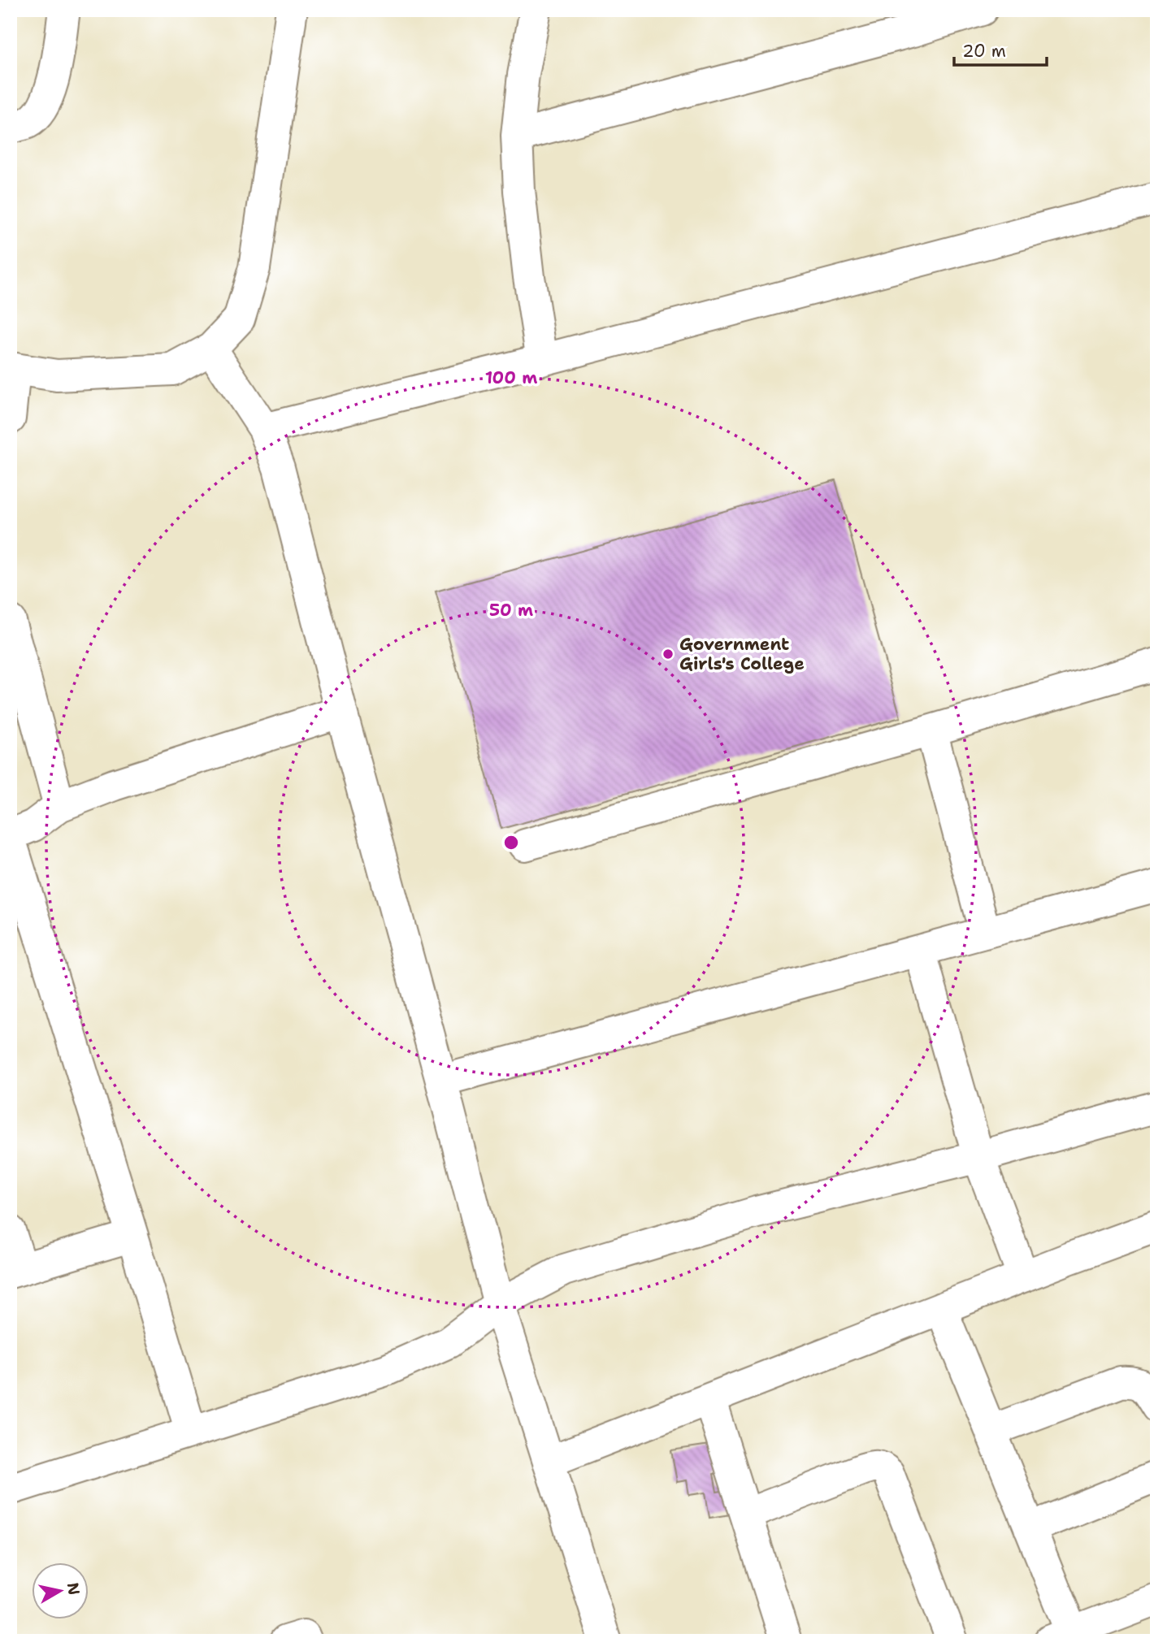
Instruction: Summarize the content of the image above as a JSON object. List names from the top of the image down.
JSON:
{
  "places": ["Government Girls's College"],
  "scale_bar": "20 m",
  "north": "right",
  "rings": ["100 m", "50 m"]
}
